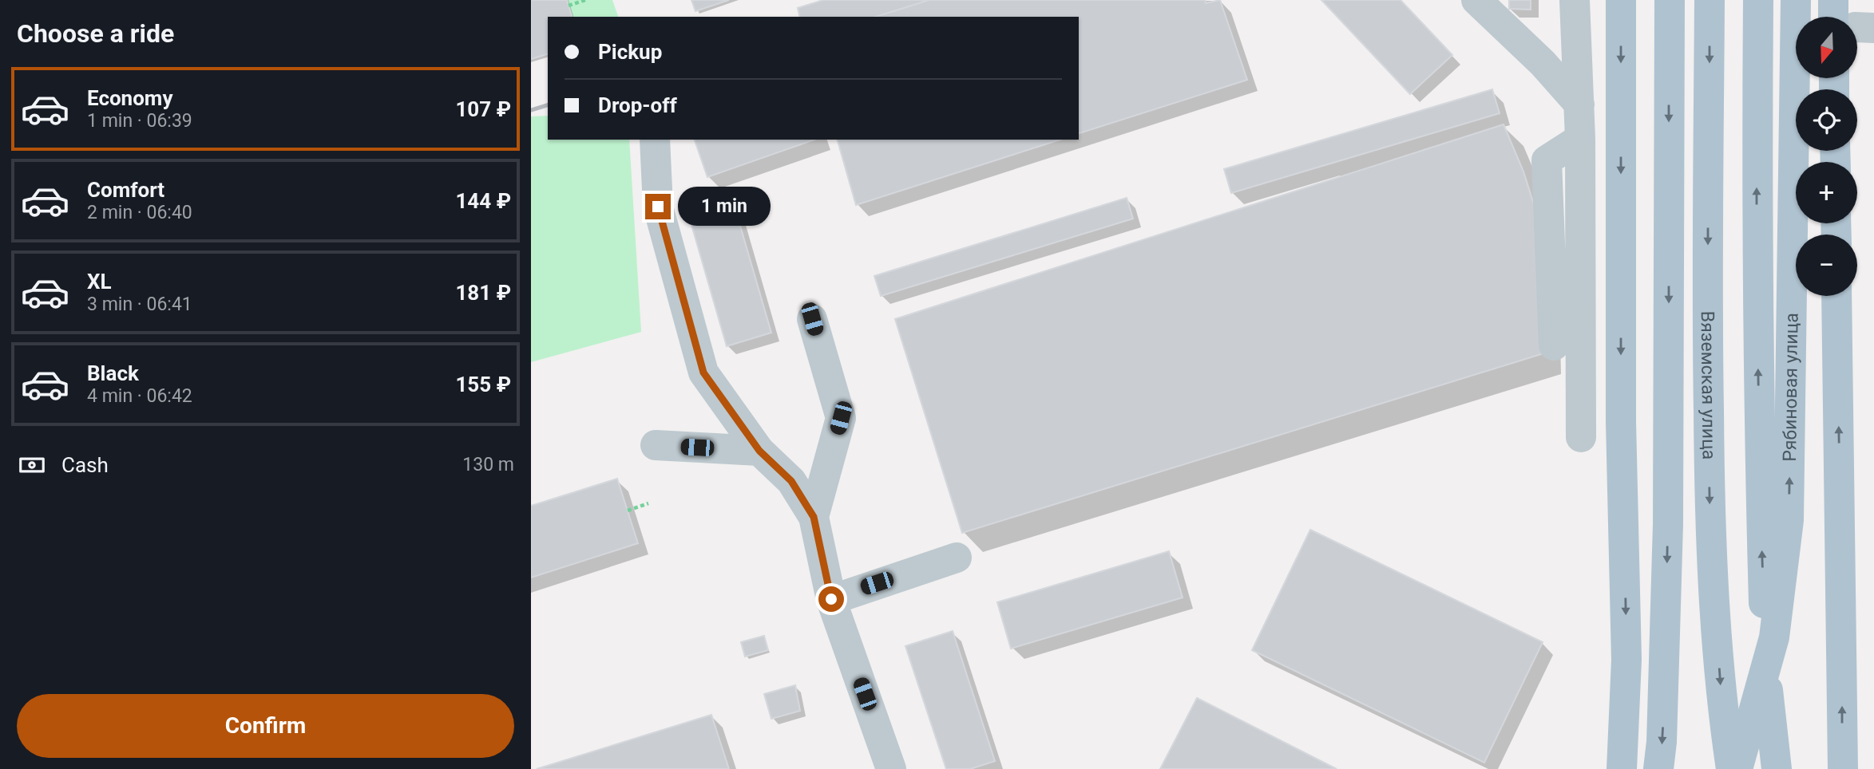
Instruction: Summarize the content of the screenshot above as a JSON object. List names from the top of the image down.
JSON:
{
  "streets": {
    "main road": ["Вяземская улица", "Рябиновая улица"]
  },
  "north": "bottom",
  "page": {
    "heading": "Choose a ride",
    "map_buttons": ["+", "−"],
    "banner": ["Pickup", "Drop-off"],
    "list": [
      {
        "name": "Economy",
        "note": "1 min · 06:39",
        "value": "107 ₽"
      },
      {
        "name": "Comfort",
        "note": "2 min · 06:40",
        "value": "144 ₽"
      },
      {
        "name": "XL",
        "note": "3 min · 06:41",
        "value": "181 ₽"
      },
      {
        "name": "Black",
        "note": "4 min · 06:42",
        "value": "155 ₽"
      }
    ],
    "bubble": "1 min",
    "pay": ["Cash", "130 m"],
    "buttons": "Confirm"
  }
}
